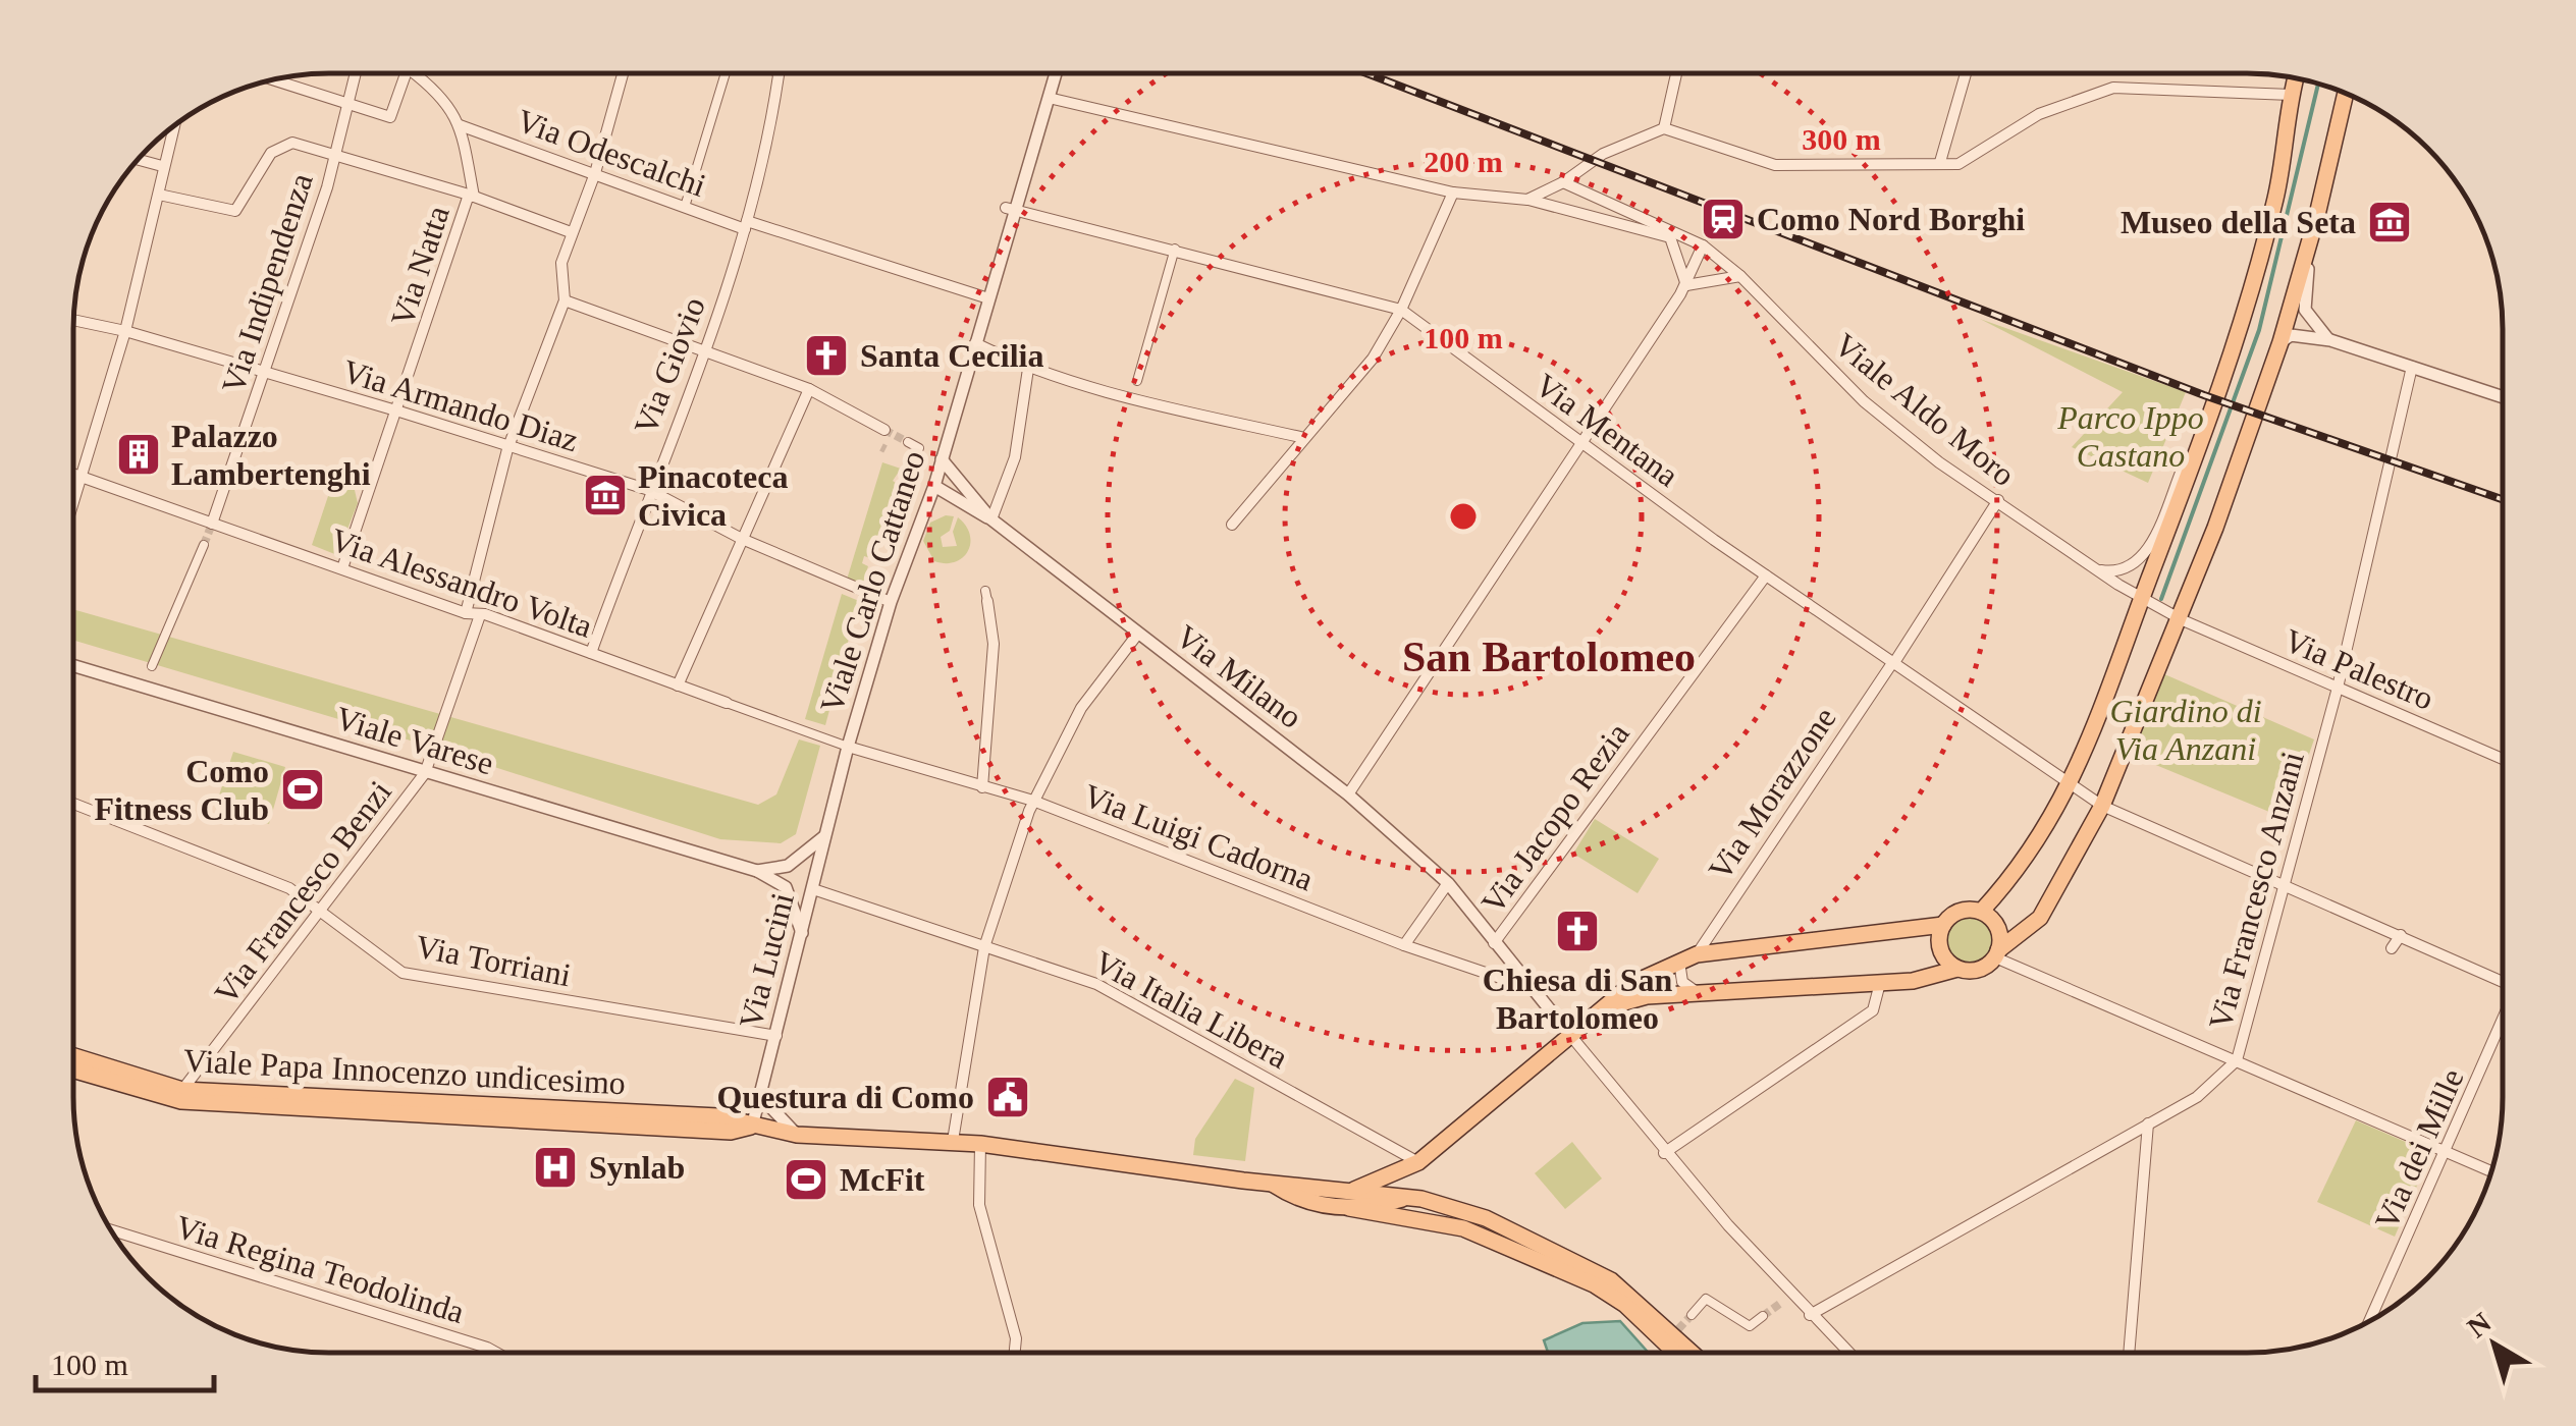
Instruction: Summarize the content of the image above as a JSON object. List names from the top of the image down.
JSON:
{
  "streets": {
    "main road": ["Viale Papa Innocenzo undicesimo"],
    "street": [
      "Via Odescalchi",
      "Via Natta",
      "Via Indipendenza",
      "Via Giovio",
      "Via Armando Diaz",
      "Viale Aldo Moro",
      "Via Mentana",
      "Viale Carlo Cattaneo",
      "Via Alessandro Volta",
      "Via Palestro",
      "Via Milano",
      "Viale Varese",
      "Via Morazzone",
      "Via Jacopo Rezia",
      "Via Luigi Cadorna",
      "Via Francesco Anzani",
      "Via Francesco Benzi",
      "Via Torriani",
      "Via Lucini",
      "Via Italia Libera",
      "Via dei Mille",
      "Via Regina Teodolinda"
    ]
  },
  "crossings": [
    ["Via Odescalchi", "Via Natta"],
    ["Via Odescalchi", "Via Giovio"],
    ["Via Odescalchi", "Viale Carlo Cattaneo"],
    ["Via Natta", "Via Armando Diaz"],
    ["Via Natta", "Via Alessandro Volta"],
    ["Via Indipendenza", "Via Armando Diaz"],
    ["Via Indipendenza", "Via Alessandro Volta"],
    ["Via Giovio", "Via Armando Diaz"],
    ["Via Giovio", "Via Alessandro Volta"],
    ["Via Armando Diaz", "Viale Carlo Cattaneo"],
    ["Viale Aldo Moro", "Via Palestro"],
    ["Viale Aldo Moro", "Via Morazzone"],
    ["Via Mentana", "Viale Carlo Cattaneo"],
    ["Via Mentana", "Via Morazzone"],
    ["Via Mentana", "Via Jacopo Rezia"],
    ["Via Mentana", "Via Francesco Anzani"],
    ["Viale Carlo Cattaneo", "Via Alessandro Volta"],
    ["Viale Carlo Cattaneo", "Via Milano"],
    ["Viale Carlo Cattaneo", "Via Luigi Cadorna"],
    ["Viale Carlo Cattaneo", "Via Lucini"],
    ["Via Alessandro Volta", "Via Luigi Cadorna"],
    ["Via Alessandro Volta", "Via Francesco Benzi"],
    ["Via Palestro", "Via Francesco Anzani"],
    ["Via Milano", "Via Jacopo Rezia"],
    ["Via Milano", "Via Luigi Cadorna"],
    ["Via Milano", "Via Francesco Anzani"],
    ["Viale Varese", "Via Francesco Benzi"],
    ["Viale Varese", "Via Lucini"],
    ["Via Francesco Benzi", "Via Torriani"],
    ["Via Francesco Benzi", "Viale Papa Innocenzo undicesimo"],
    ["Via Torriani", "Via Lucini"],
    ["Via Lucini", "Via Italia Libera"],
    ["Via Lucini", "Viale Papa Innocenzo undicesimo"]
  ],
  "districts": ["San Bartolomeo"],
  "parks": ["Parco Ippo Castano", "Giardino di Via Anzani"],
  "places": {
    "station": ["Como Nord Borghi"],
    "museum": ["Museo della Seta", "Pinacoteca Civica"],
    "church": ["Santa Cecilia", "Chiesa di San Bartolomeo"],
    "building": ["Palazzo Lambertenghi"],
    "sports": ["Como Fitness Club", "McFit"],
    "public building": ["Questura di Como"],
    "hospital": ["Synlab"]
  },
  "scale_bar": "100 m",
  "north": "top left",
  "rings": ["300 m", "200 m", "100 m"]
}
